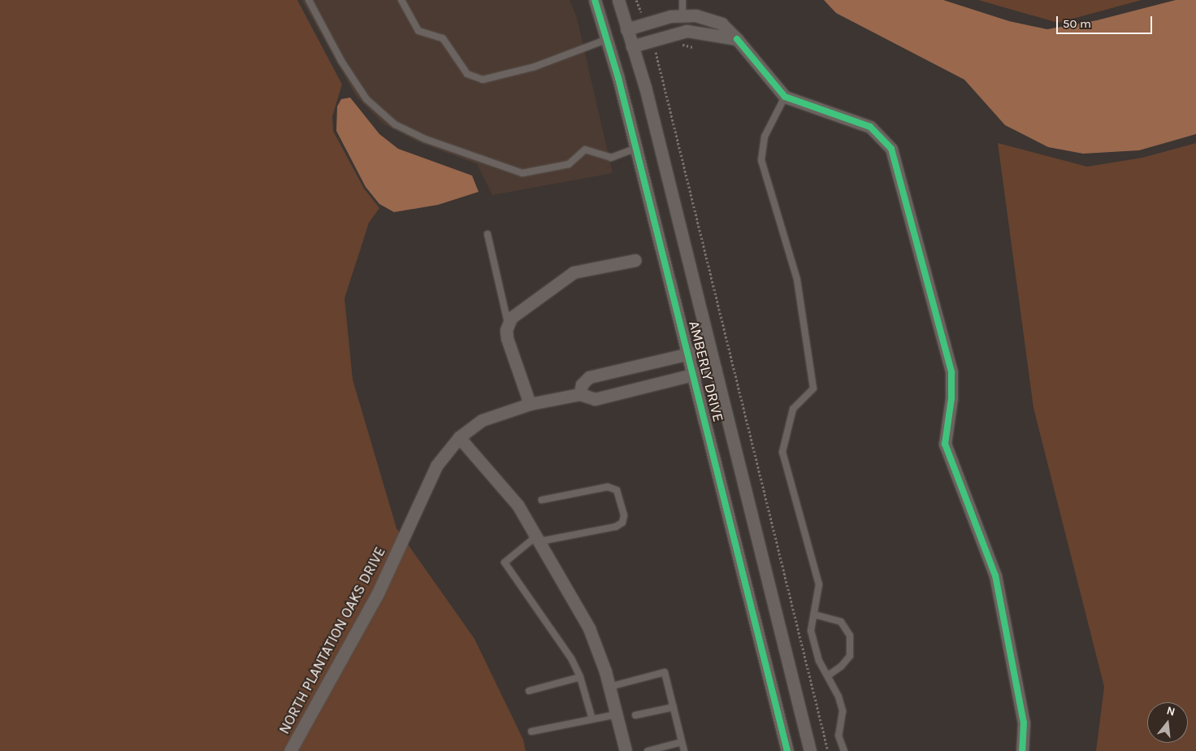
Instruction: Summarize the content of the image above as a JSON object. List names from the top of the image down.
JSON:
{
  "streets": {
    "street": ["AMBERLY DRIVE", "NORTH PLANTATION OAKS DRIVE"]
  },
  "scale_bar": "50 m",
  "north": "top"
}
